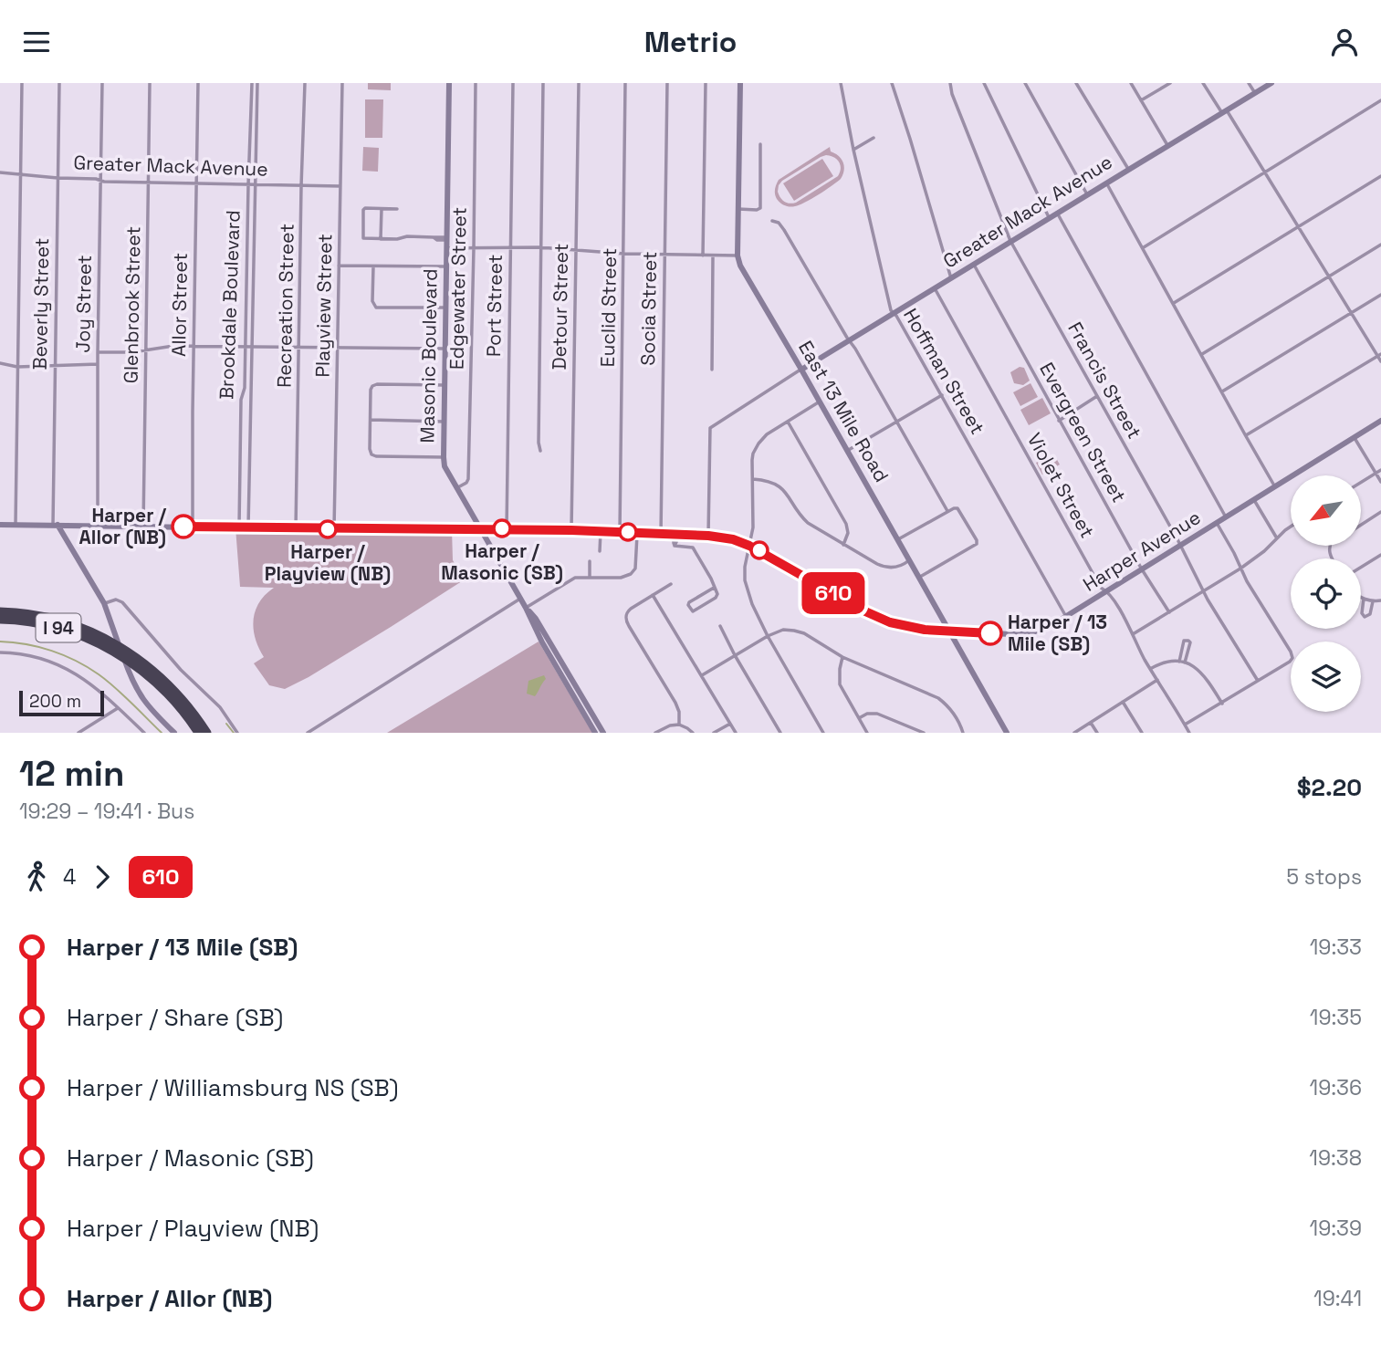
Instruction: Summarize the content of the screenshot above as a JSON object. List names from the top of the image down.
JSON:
{
  "streets": {
    "highway": ["I 94"],
    "main road": [
      "Greater Mack Avenue",
      "Masonic Boulevard",
      "East 13 Mile Road",
      "Harper Avenue"
    ],
    "street": [
      "Edgewater Street",
      "Beverly Street",
      "Joy Street",
      "Glenbrook Street",
      "Allor Street",
      "Brookdale Boulevard",
      "Recreation Street",
      "Playview Street",
      "Port Street",
      "Detour Street",
      "Euclid Street",
      "Socia Street",
      "Hoffman Street",
      "Francis Street",
      "Evergreen Street",
      "Violet Street"
    ]
  },
  "crossings": [
    ["Greater Mack Avenue", "Beverly Street"],
    ["Greater Mack Avenue", "Joy Street"],
    ["Greater Mack Avenue", "Glenbrook Street"],
    ["Greater Mack Avenue", "Allor Street"],
    ["Greater Mack Avenue", "Brookdale Boulevard"],
    ["Greater Mack Avenue", "Recreation Street"],
    ["Greater Mack Avenue", "Playview Street"],
    ["Greater Mack Avenue", "Hoffman Street"],
    ["Greater Mack Avenue", "Francis Street"],
    ["Greater Mack Avenue", "East 13 Mile Road"],
    ["Greater Mack Avenue", "Evergreen Street"],
    ["Greater Mack Avenue", "Violet Street"],
    ["Edgewater Street", "Masonic Boulevard"],
    ["Beverly Street", "Harper Avenue"],
    ["Joy Street", "Harper Avenue"],
    ["Glenbrook Street", "Harper Avenue"],
    ["Allor Street", "Harper Avenue"],
    ["Brookdale Boulevard", "Harper Avenue"],
    ["Recreation Street", "Harper Avenue"],
    ["Playview Street", "Harper Avenue"],
    ["Port Street", "Harper Avenue"],
    ["Detour Street", "Harper Avenue"],
    ["Euclid Street", "Harper Avenue"],
    ["Socia Street", "Harper Avenue"],
    ["Masonic Boulevard", "Harper Avenue"],
    ["Hoffman Street", "Harper Avenue"],
    ["Francis Street", "Harper Avenue"],
    ["East 13 Mile Road", "Harper Avenue"],
    ["Evergreen Street", "Harper Avenue"],
    ["Violet Street", "Harper Avenue"]
  ],
  "places": [
    "Harper / Allor (NB)",
    "Harper / Masonic (SB)",
    "Harper / Playview (NB)",
    "Harper / 13 Mile (SB)"
  ],
  "lines": ["bus line 610"],
  "scale_bar": "200 m",
  "north": "bottom left",
  "page": {
    "header": "Metrio",
    "on_map": "610",
    "scale": "200 m",
    "heading": ["12 min", "19:29 – 19:41 · Bus", "$2.20"],
    "legs": ["4", "610", "5 stops"],
    "list": [
      {
        "name": "Harper / 13 Mile (SB)",
        "value": "19:33"
      },
      {
        "name": "Harper / Share (SB)",
        "value": "19:35"
      },
      {
        "name": "Harper / Williamsburg NS (SB)",
        "value": "19:36"
      },
      {
        "name": "Harper / Masonic (SB)",
        "value": "19:38"
      },
      {
        "name": "Harper / Playview (NB)",
        "value": "19:39"
      },
      {
        "name": "Harper / Allor (NB)",
        "value": "19:41"
      }
    ]
  }
}
